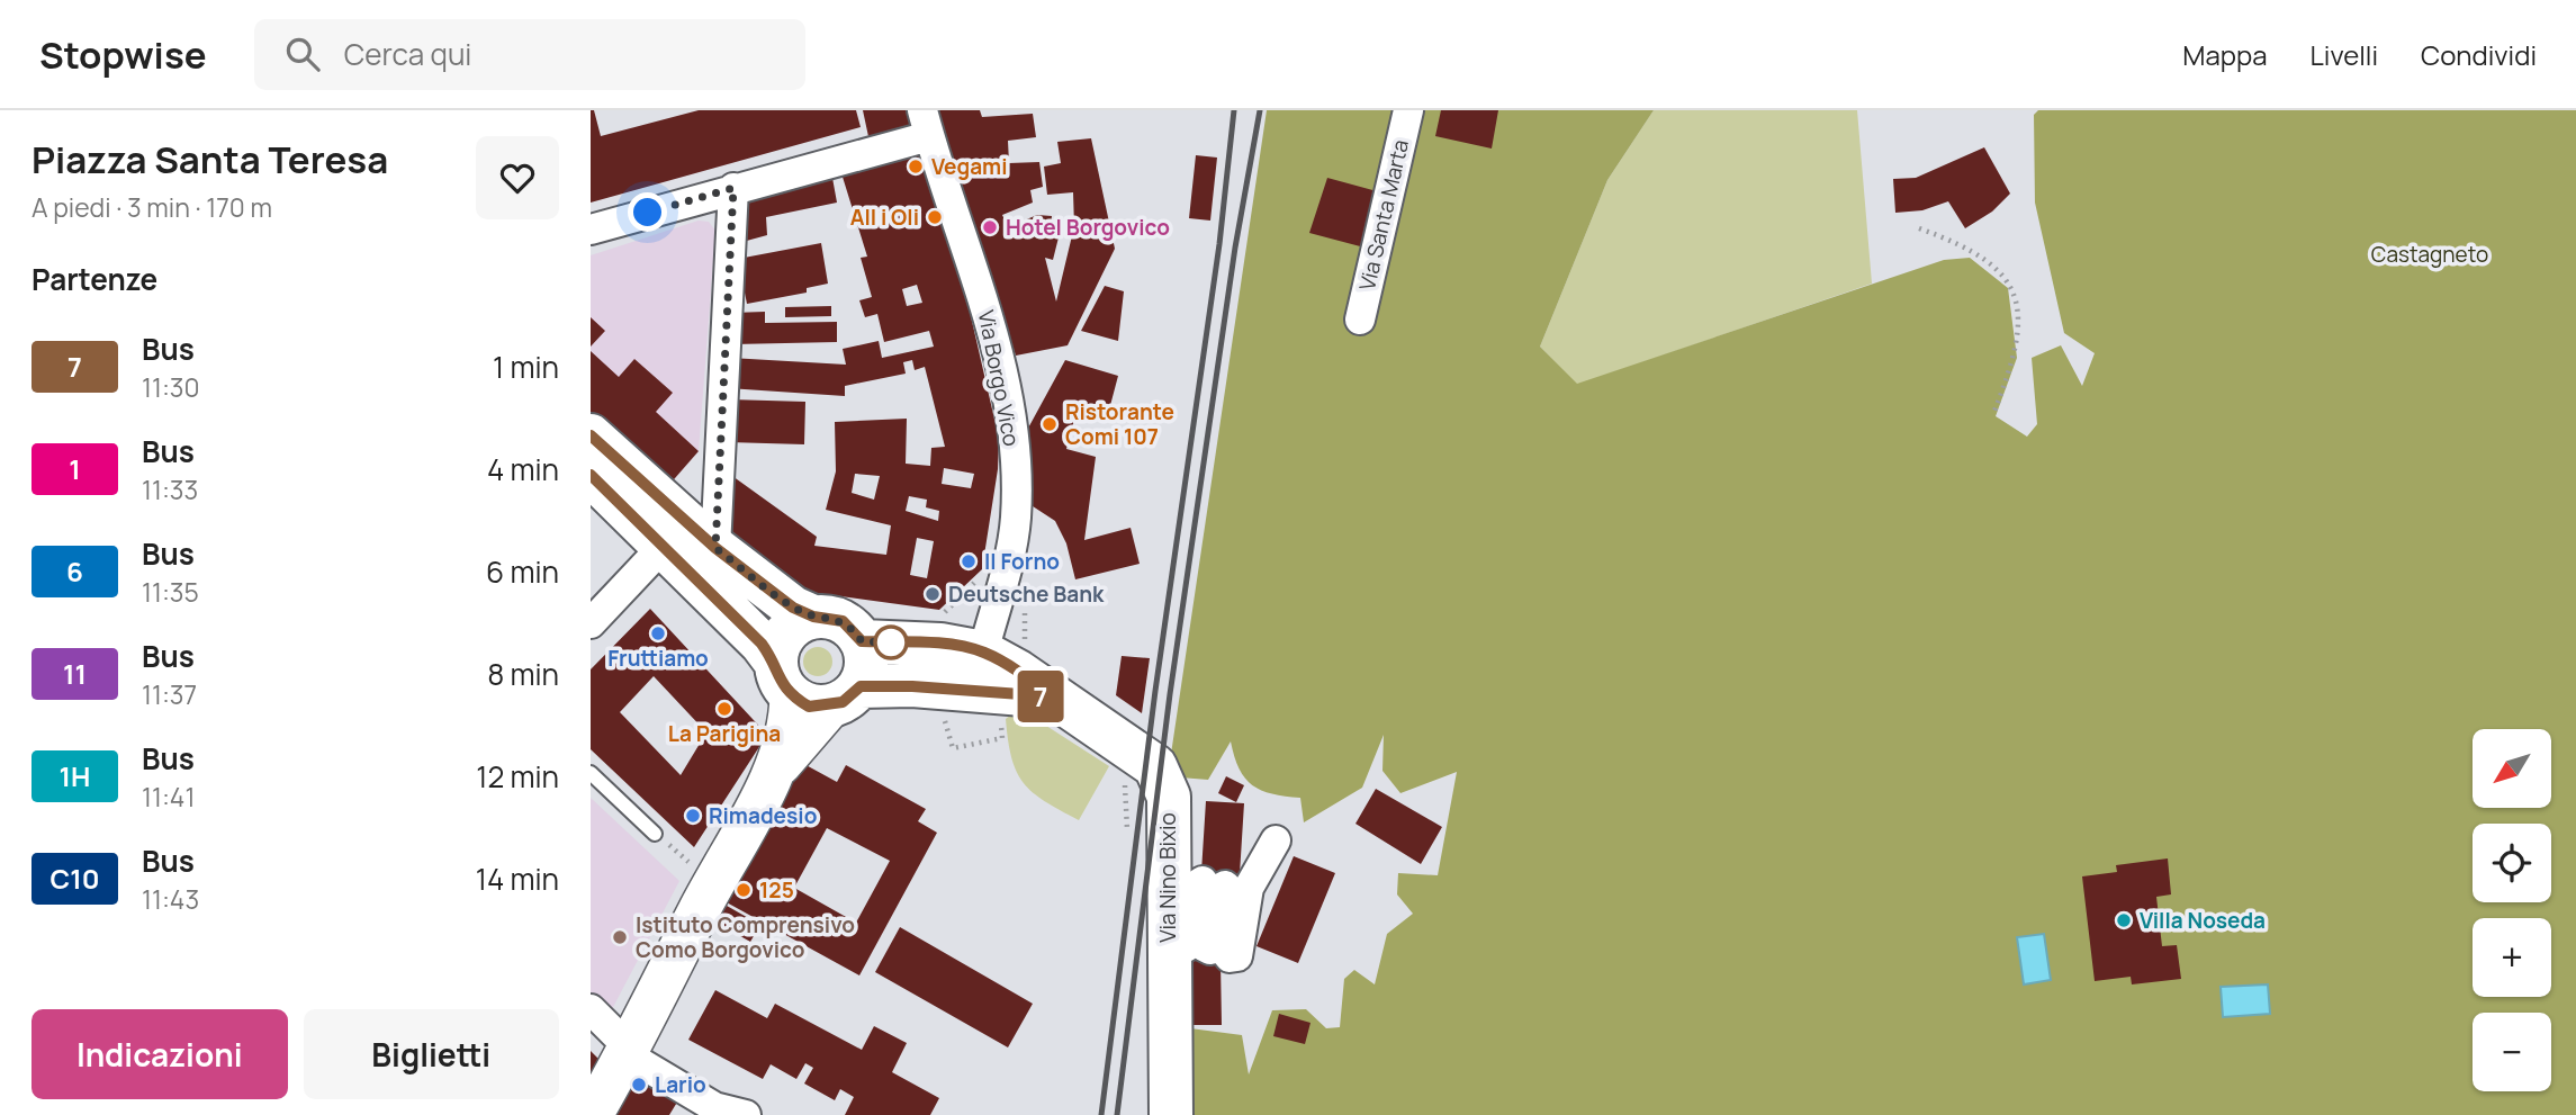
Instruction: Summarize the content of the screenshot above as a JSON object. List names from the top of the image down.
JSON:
{
  "streets": {
    "main road": ["Via Nino Bixio"],
    "street": ["Via Santa Marta", "Via Borgo Vico"]
  },
  "crossings": [
    ["Via Borgo Vico", "Via Nino Bixio"]
  ],
  "parks": ["Castagneto"],
  "places": [
    "Vegami",
    "All i Oli",
    "Hotel Borgovico",
    "Ristorante Comi 107",
    "Il Forno",
    "Deutsche Bank",
    "Fruttiamo",
    "La Parigina",
    "Rimadesio",
    "125",
    "Villa Noseda",
    "Istituto Comprensivo Como Borgovico",
    "Lario"
  ],
  "lines": ["bus line 7"],
  "north": "bottom left",
  "page": {
    "header": "Stopwise",
    "search": "Cerca qui",
    "nav": ["Mappa", "Livelli", "Condividi"],
    "heading": [
      ["Piazza Santa Teresa", "A piedi · 3 min · 170 m"],
      "Partenze"
    ],
    "on_map": "7",
    "list": [
      {
        "mark": "7",
        "name": "Bus",
        "note": "11:30",
        "value": "1 min"
      },
      {
        "mark": "1",
        "name": "Bus",
        "note": "11:33",
        "value": "4 min"
      },
      {
        "mark": "6",
        "name": "Bus",
        "note": "11:35",
        "value": "6 min"
      },
      {
        "mark": "11",
        "name": "Bus",
        "note": "11:37",
        "value": "8 min"
      },
      {
        "mark": "1H",
        "name": "Bus",
        "note": "11:41",
        "value": "12 min"
      },
      {
        "mark": "C10",
        "name": "Bus",
        "note": "11:43",
        "value": "14 min"
      }
    ],
    "map_buttons": ["+", "−"],
    "buttons": ["Indicazioni", "Biglietti"]
  }
}
